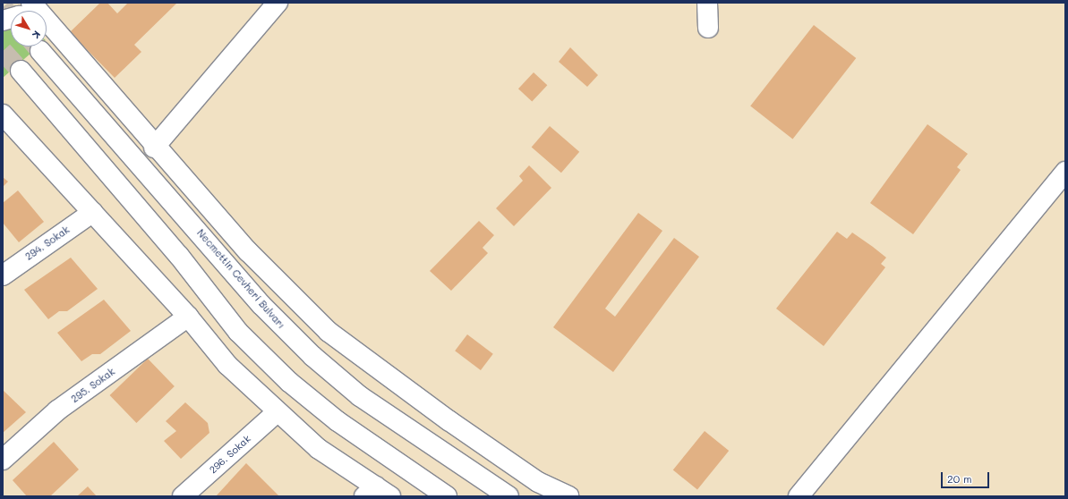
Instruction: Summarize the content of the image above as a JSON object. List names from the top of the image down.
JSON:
{
  "streets": {
    "main road": [
      "294. Sokak",
      "Necmettin Cevheri Bulvarı",
      "295. Sokak",
      "296. Sokak"
    ]
  },
  "scale_bar": "20 m",
  "north": "bottom right"
}
